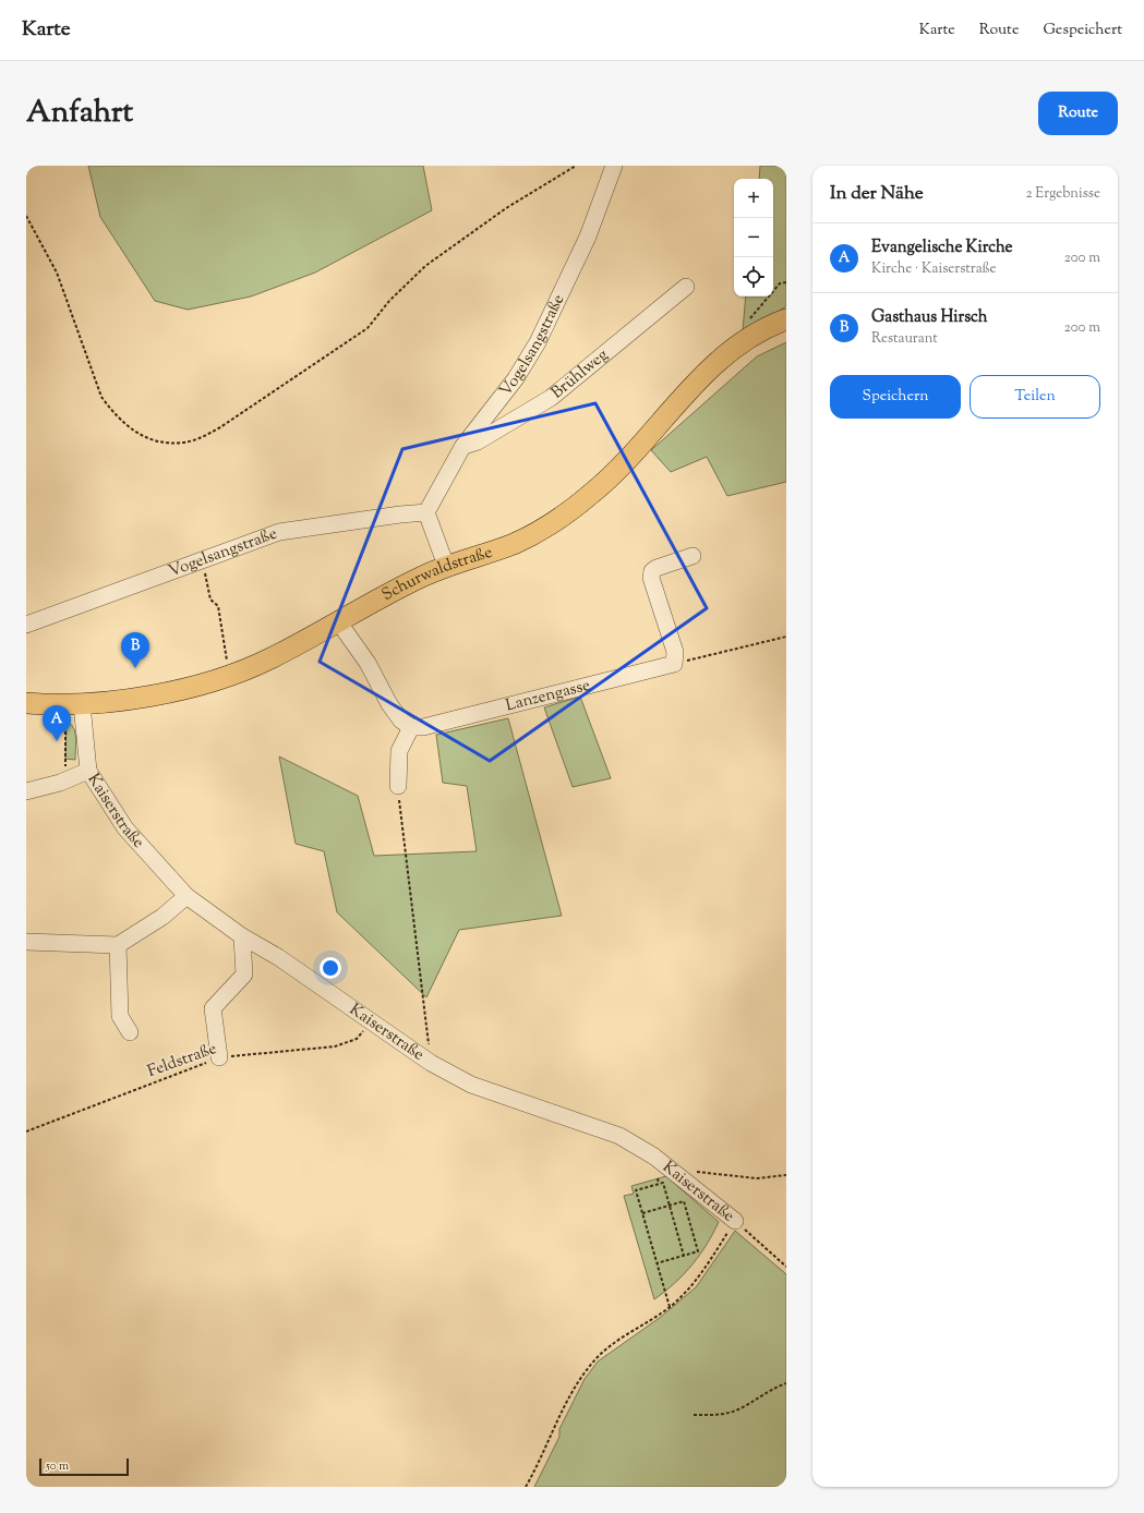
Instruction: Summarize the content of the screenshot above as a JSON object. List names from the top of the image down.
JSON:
{
  "streets": {
    "main road": ["Schurwaldstraße"],
    "street": [
      "Vogelsangstraße",
      "Brühlweg",
      "Lanzengasse",
      "Kaiserstraße"
    ],
    "path": ["Feldstraße"]
  },
  "crossings": [
    ["Vogelsangstraße", "Brühlweg"],
    ["Schurwaldstraße", "Kaiserstraße"],
    ["Kaiserstraße", "Feldstraße"]
  ],
  "scale_bar": "50 m",
  "page": {
    "header": "Karte",
    "nav": ["Karte", "Route", "Gespeichert"],
    "title": "Anfahrt",
    "buttons": [
      "Route",
      ["Speichern", "Teilen"]
    ],
    "heading": ["In der Nähe", "2 Ergebnisse"],
    "map_buttons": ["+", "−"],
    "list": [
      {
        "mark": "A",
        "name": "Evangelische Kirche",
        "note": "Kirche · Kaiserstraße",
        "value": "200 m"
      },
      {
        "mark": "B",
        "name": "Gasthaus Hirsch",
        "note": "Restaurant",
        "value": "200 m"
      }
    ],
    "pins": ["B", "A"],
    "scale": "50 m"
  }
}
